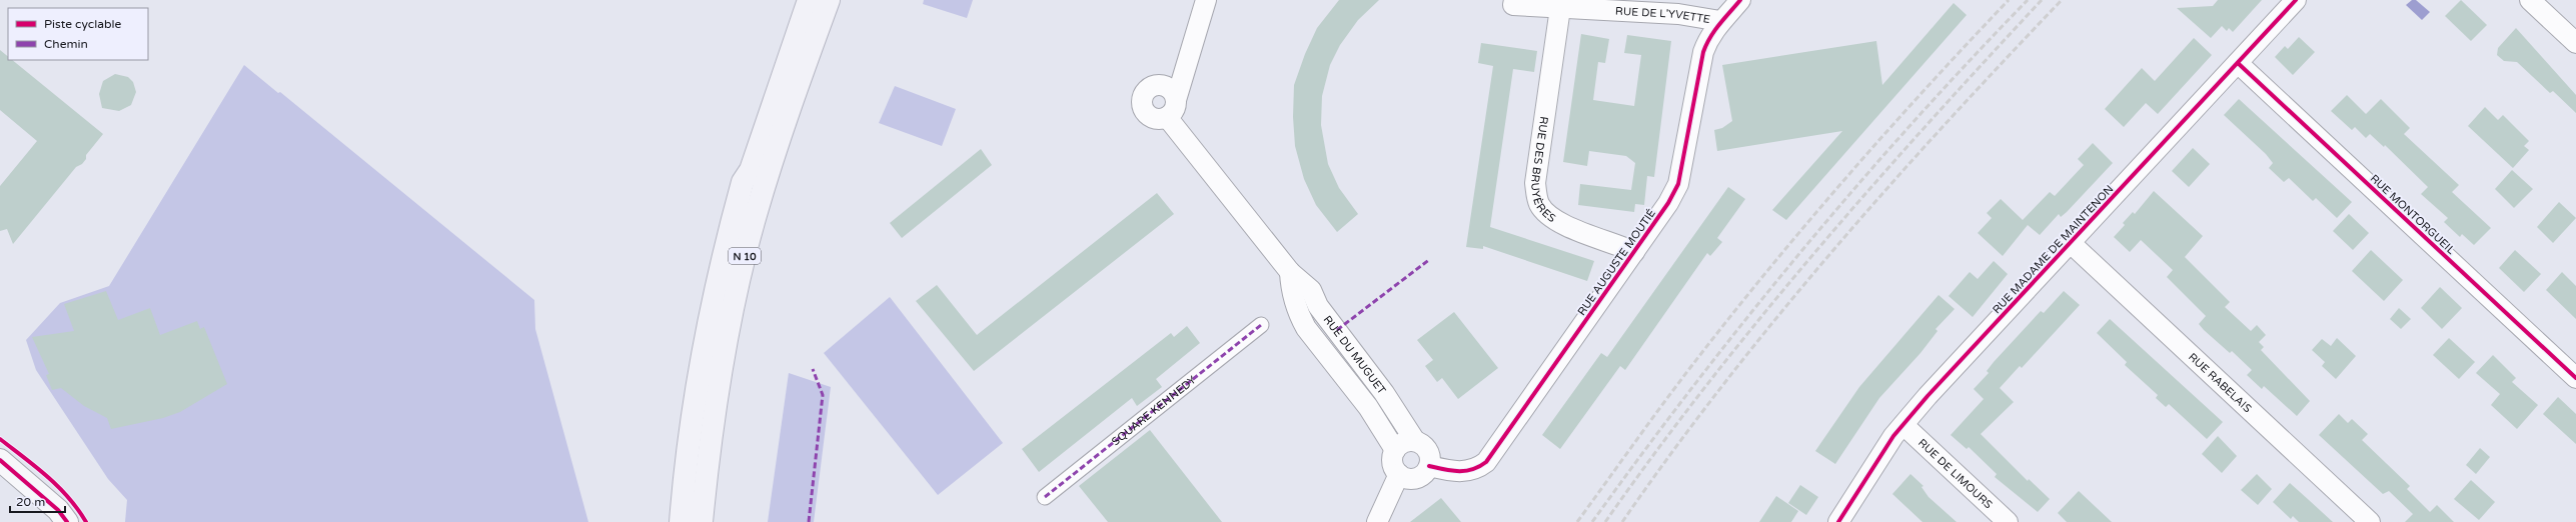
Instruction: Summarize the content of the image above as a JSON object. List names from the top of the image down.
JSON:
{
  "streets": {
    "main road": ["N 10"],
    "street": [
      "RUE DE L'YVETTE",
      "RUE DES BRUYÈRES",
      "RUE MONTORGUEIL",
      "RUE MADAME DE MAINTENON",
      "RUE AUGUSTE MOUTIÉ",
      "RUE DU MUGUET",
      "RUE RABELAIS",
      "SQUARE KENNEDY",
      "RUE DE LIMOURS"
    ]
  },
  "crossings": [
    ["RUE DE L'YVETTE", "RUE DES BRUYÈRES"],
    ["RUE DE L'YVETTE", "RUE AUGUSTE MOUTIÉ"],
    ["RUE DES BRUYÈRES", "RUE AUGUSTE MOUTIÉ"],
    ["RUE MONTORGUEIL", "RUE MADAME DE MAINTENON"],
    ["RUE MADAME DE MAINTENON", "RUE RABELAIS"],
    ["RUE MADAME DE MAINTENON", "RUE DE LIMOURS"],
    ["RUE AUGUSTE MOUTIÉ", "RUE DU MUGUET"]
  ],
  "legend": ["Piste cyclable", "Chemin"],
  "scale_bar": "20 m"
}
